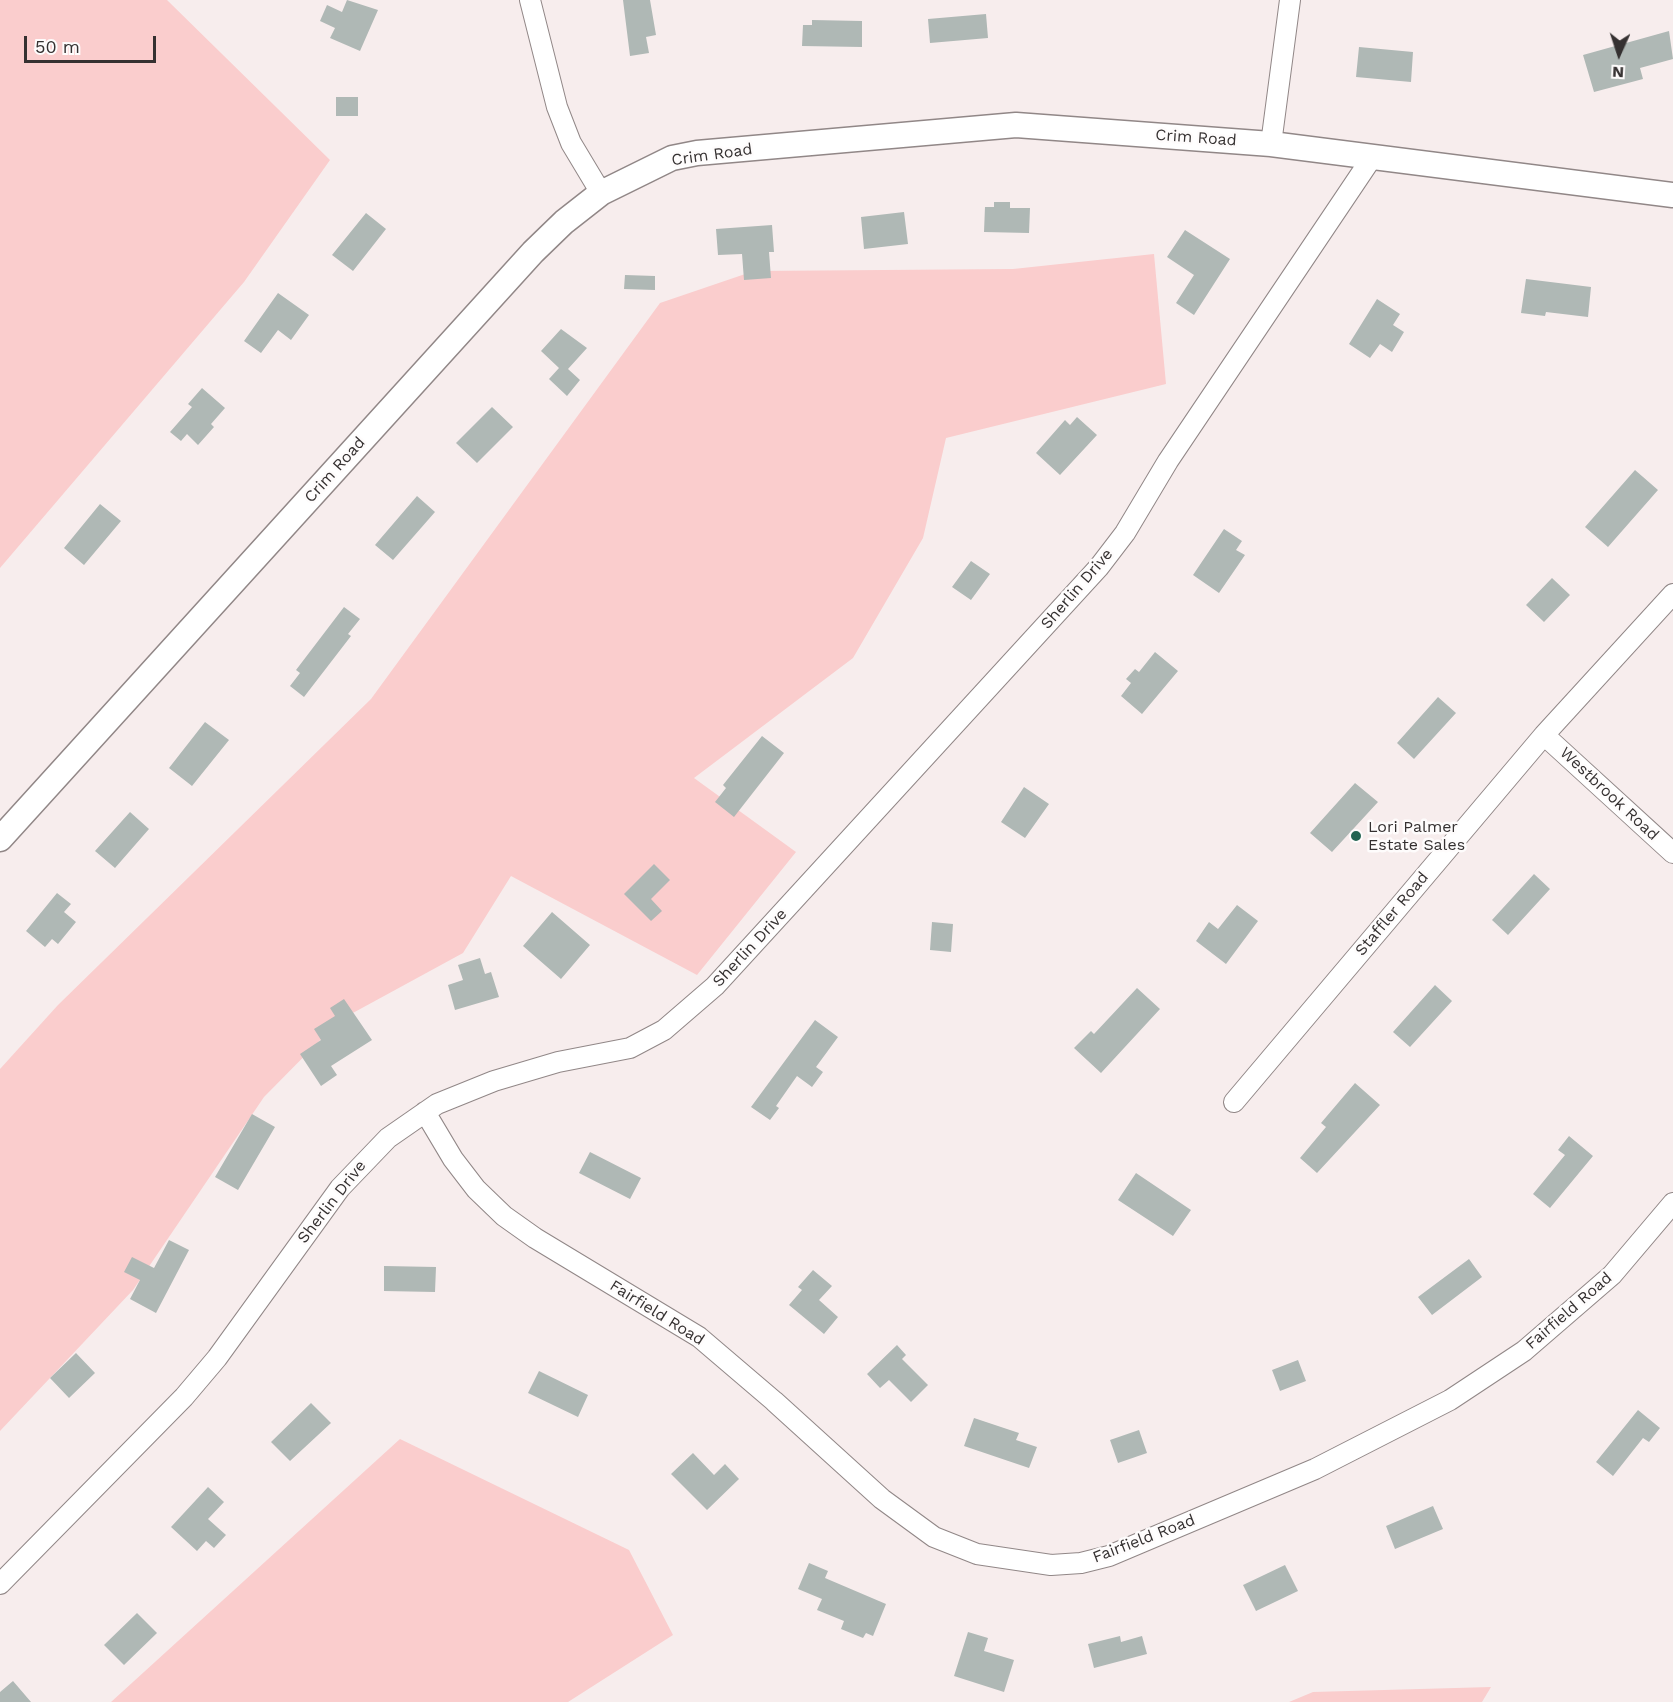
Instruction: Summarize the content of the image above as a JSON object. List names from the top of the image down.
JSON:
{
  "streets": {
    "street": [
      "Crim Road",
      "Sherlin Drive",
      "Westbrook Road",
      "Staffler Road",
      "Fairfield Road"
    ]
  },
  "crossings": [
    ["Crim Road", "Sherlin Drive"],
    ["Sherlin Drive", "Fairfield Road"],
    ["Westbrook Road", "Staffler Road"]
  ],
  "places": ["Lori Palmer Estate Sales"],
  "scale_bar": "50 m",
  "north": "bottom"
}
